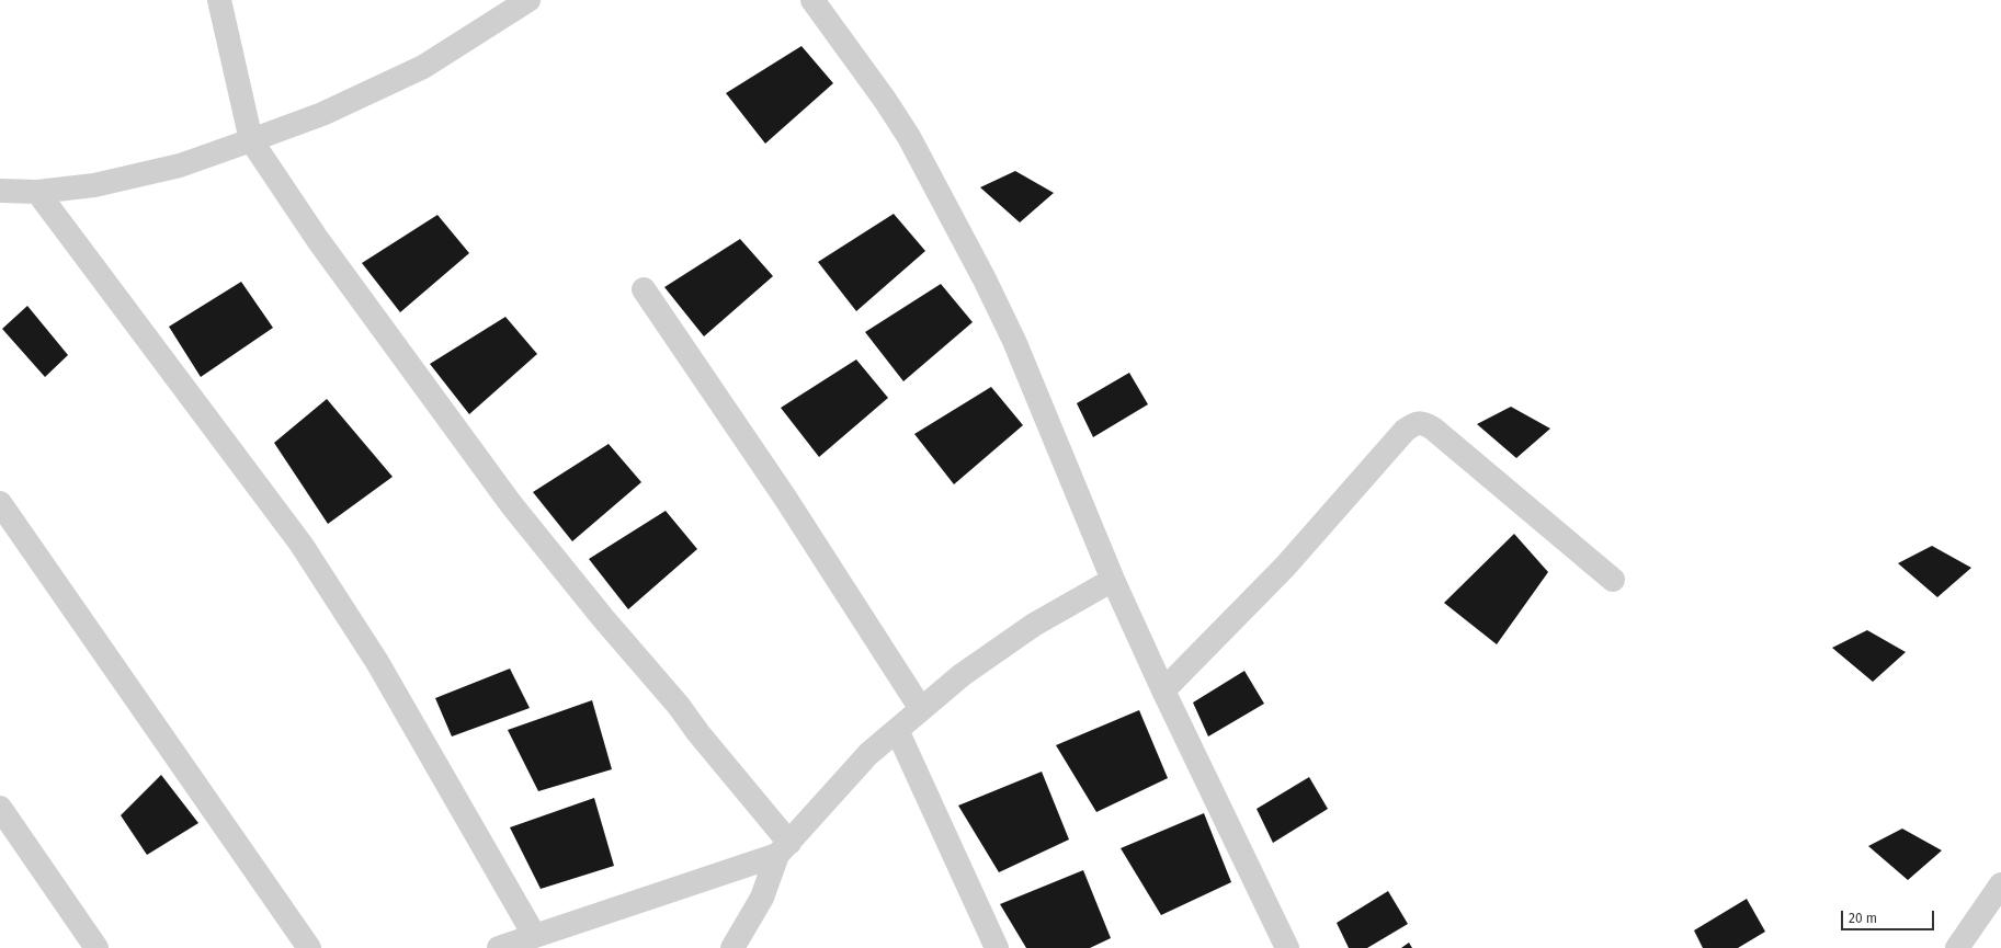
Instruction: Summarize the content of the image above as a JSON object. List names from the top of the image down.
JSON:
{
  "scale_bar": "20 m"
}
